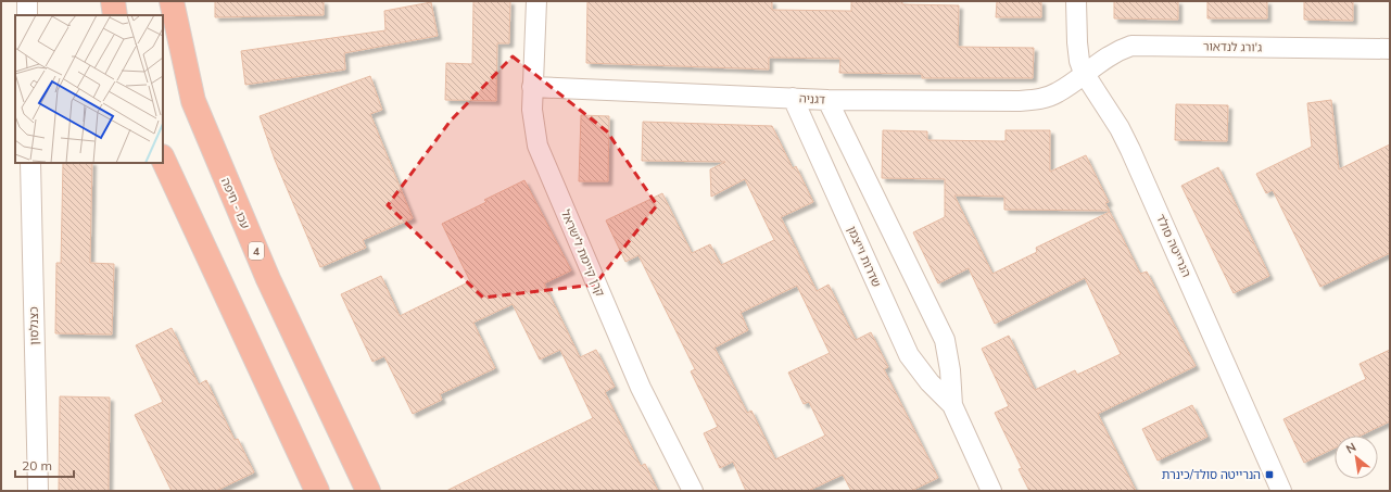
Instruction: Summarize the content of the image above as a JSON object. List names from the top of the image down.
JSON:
{
  "streets": {
    "highway": ["עכו - חיפה", "4"],
    "street": [
      "ג'ורג לנדאור",
      "דגניה",
      "הנרייטה סולד",
      "קרן קיימת לישראל",
      "שדרות וייצמן",
      "כצנלסון"
    ]
  },
  "crossings": [
    ["ג'ורג לנדאור", "דגניה"],
    ["ג'ורג לנדאור", "הנרייטה סולד"],
    ["דגניה", "הנרייטה סולד"],
    ["דגניה", "קרן קיימת לישראל"],
    ["דגניה", "שדרות וייצמן"]
  ],
  "places": {
    "transit": ["הנרייטה סולד/כינרת"]
  },
  "scale_bar": "20 m",
  "north": "top left"
}
